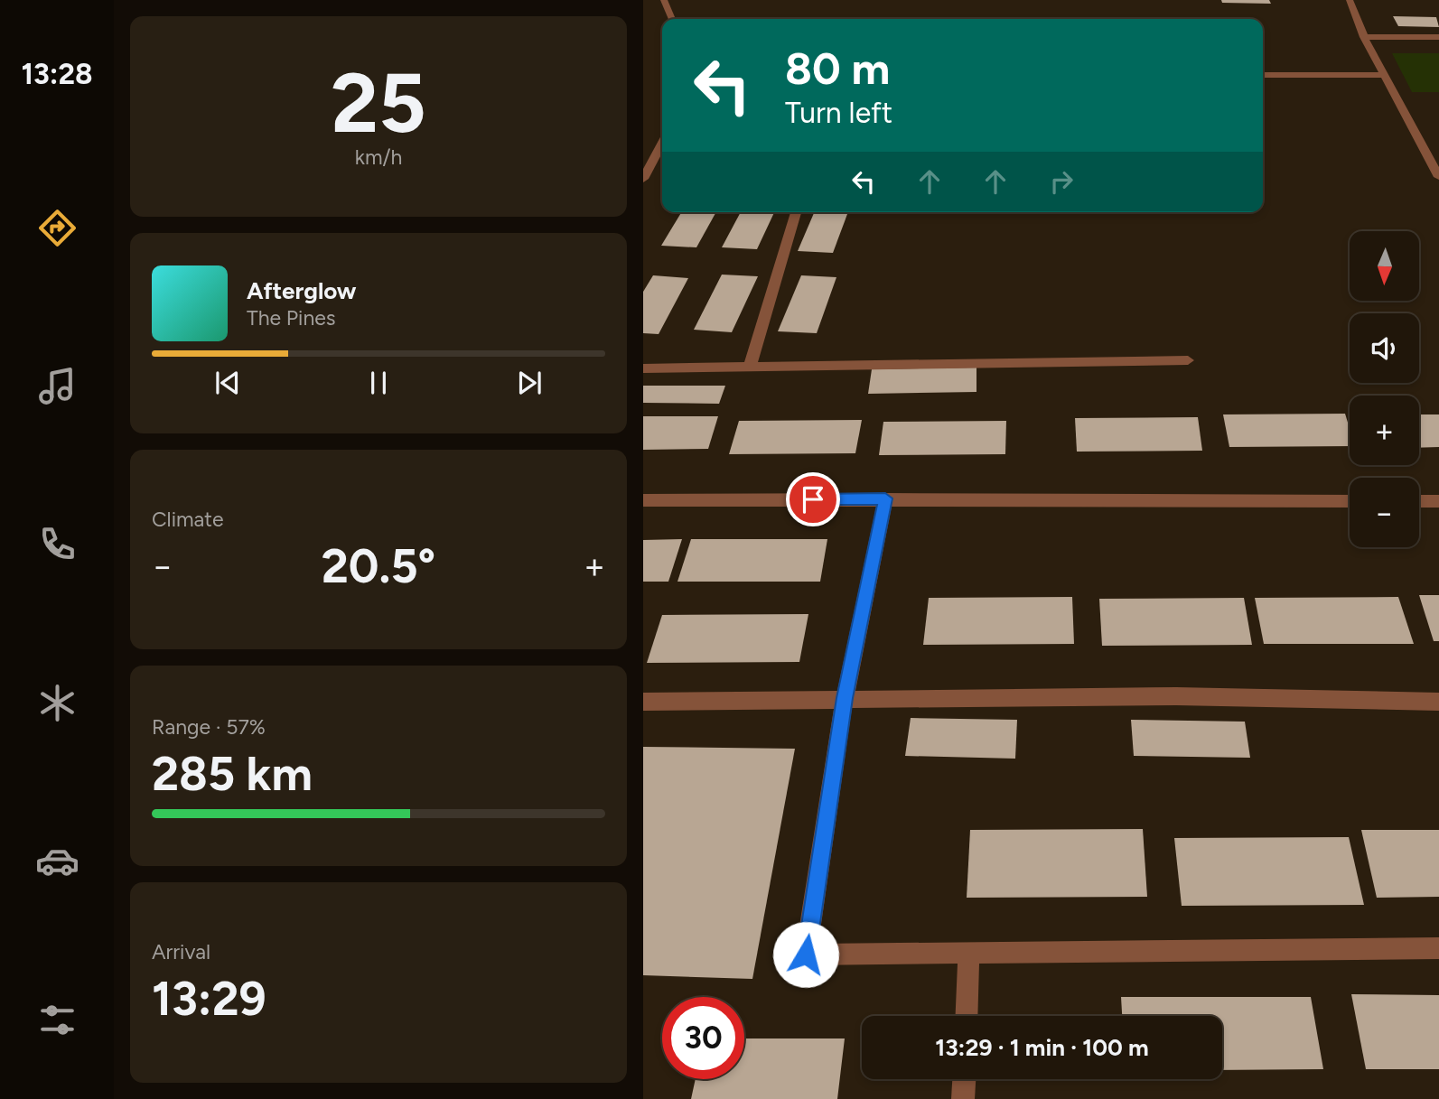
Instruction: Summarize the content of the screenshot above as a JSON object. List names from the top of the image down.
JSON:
{
  "north": "bottom",
  "page": {
    "tabs": "13:28",
    "tile": [
      ["25", "km/h"],
      "Climate",
      ["Range · 57%", "285 km"],
      ["Arrival", "13:29"]
    ],
    "turn": ["80 m", "Turn left"],
    "map_buttons": ["+", "−"],
    "song": ["Afterglow", "The Pines"],
    "heat": ["−", "20.5°", "+"],
    "limit": "30",
    "trip": "13:29 · 1 min · 100 m"
  }
}
